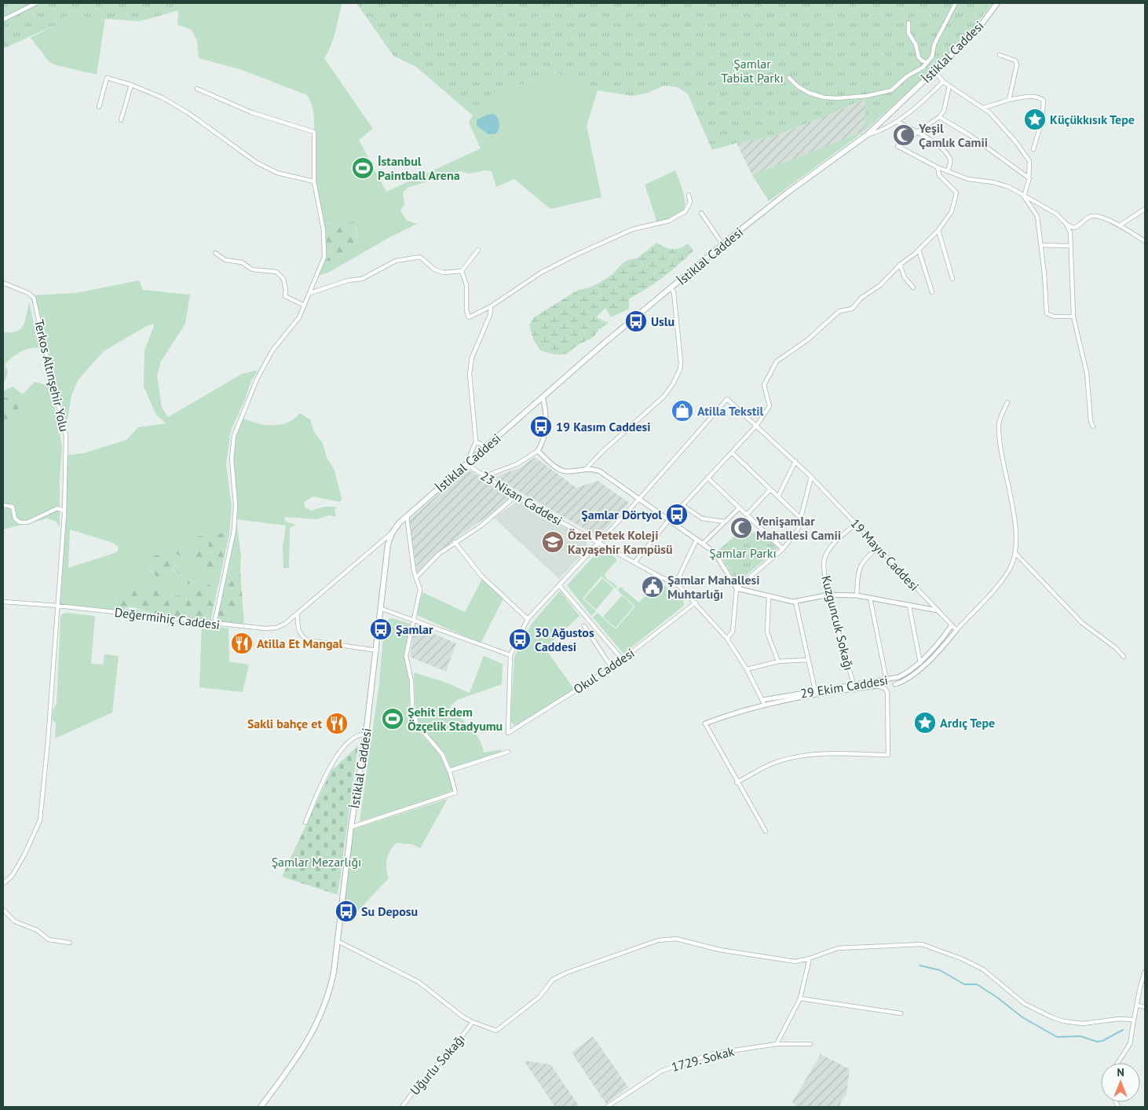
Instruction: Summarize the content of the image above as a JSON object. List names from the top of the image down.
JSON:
{
  "streets": {
    "main road": ["İstiklal Caddesi"],
    "street": [
      "Terkos Altınşehir Yolu",
      "23 Nisan Caddesi",
      "19 Mayıs Caddesi",
      "Değermihiç Caddesi",
      "Kuzguncuk Sokağı",
      "Okul Caddesi",
      "29 Ekim Caddesi",
      "1729. Sokak",
      "Uğurlu Sokağı"
    ]
  },
  "crossings": [
    ["İstiklal Caddesi", "23 Nisan Caddesi"],
    ["İstiklal Caddesi", "Değermihiç Caddesi"],
    ["Terkos Altınşehir Yolu", "Değermihiç Caddesi"],
    ["23 Nisan Caddesi", "Okul Caddesi"],
    ["23 Nisan Caddesi", "29 Ekim Caddesi"],
    ["19 Mayıs Caddesi", "Kuzguncuk Sokağı"],
    ["19 Mayıs Caddesi", "29 Ekim Caddesi"],
    ["Kuzguncuk Sokağı", "29 Ekim Caddesi"]
  ],
  "parks": ["Şamlar Tabiat Parkı", "Şamlar Parkı", "Şamlar Mezarlığı"],
  "places": {
    "place": ["Küçükkısık Tepe", "Ardıç Tepe"],
    "mosque": ["Yeşil Çamlık Camii", "Yenişamlar Mahallesi Camii"],
    "sports": ["İstanbul Paintball Arena", "Şehit Erdem Özçelik Stadyumu"],
    "bus stop": [
      "Uslu",
      "19 Kasım Caddesi",
      "Şamlar Dörtyol",
      "Şamlar",
      "30 Ağustos Caddesi",
      "Su Deposu"
    ],
    "shop": ["Atilla Tekstil"],
    "school or university": ["Özel Petek Koleji Kayaşehir Kampüsü"],
    "public building": ["Şamlar Mahallesi Muhtarlığı"],
    "restaurant": ["Atilla Et Mangal", "Sakli bahçe et"]
  },
  "north": "top"
}
